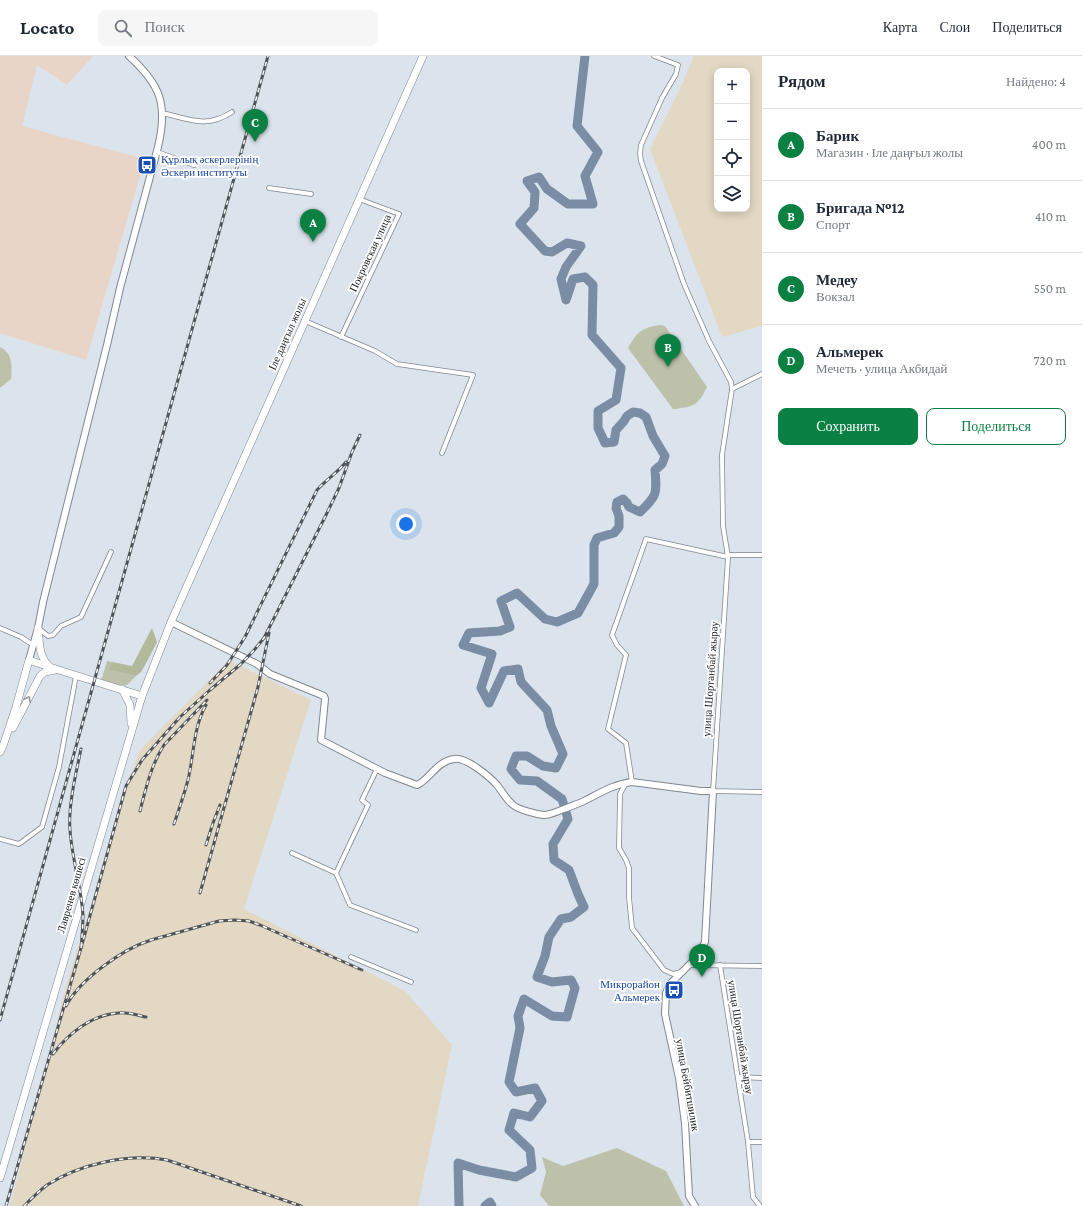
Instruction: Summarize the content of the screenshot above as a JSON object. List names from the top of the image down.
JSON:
{
  "streets": {
    "main road": ["Іле даңғыл жолы", "Лавренев көшесі"],
    "street": ["Покровская улица", "улица Шортанбай жырау", "улица Бейбитшилик"]
  },
  "crossings": [
    ["Покровская улица", "Іле даңғыл жолы"],
    ["Іле даңғыл жолы", "Лавренев көшесі"],
    ["улица Шортанбай жырау", "улица Бейбитшилик"]
  ],
  "places": {
    "bus stop": ["Құрлық әскерлерінің Әскери институты", "Микрорайон Альмерек"]
  },
  "page": {
    "header": "Locato",
    "search": "Поиск",
    "nav": ["Карта", "Слои", "Поделиться"],
    "heading": ["Рядом", "Найдено: 4"],
    "map_buttons": ["+", "−"],
    "list": [
      {
        "mark": "A",
        "name": "Барик",
        "note": "Магазин · Іле даңғыл жолы",
        "value": "400 m"
      },
      {
        "mark": "B",
        "name": "Бригада №12",
        "note": "Спорт",
        "value": "410 m"
      },
      {
        "mark": "C",
        "name": "Медеу",
        "note": "Вокзал",
        "value": "550 m"
      },
      {
        "mark": "D",
        "name": "Альмерек",
        "note": "Мечеть · улица Акбидай",
        "value": "720 m"
      }
    ],
    "pins": [
      "C",
      "A",
      "B",
      "D"
    ],
    "buttons": ["Сохранить", "Поделиться"]
  }
}
